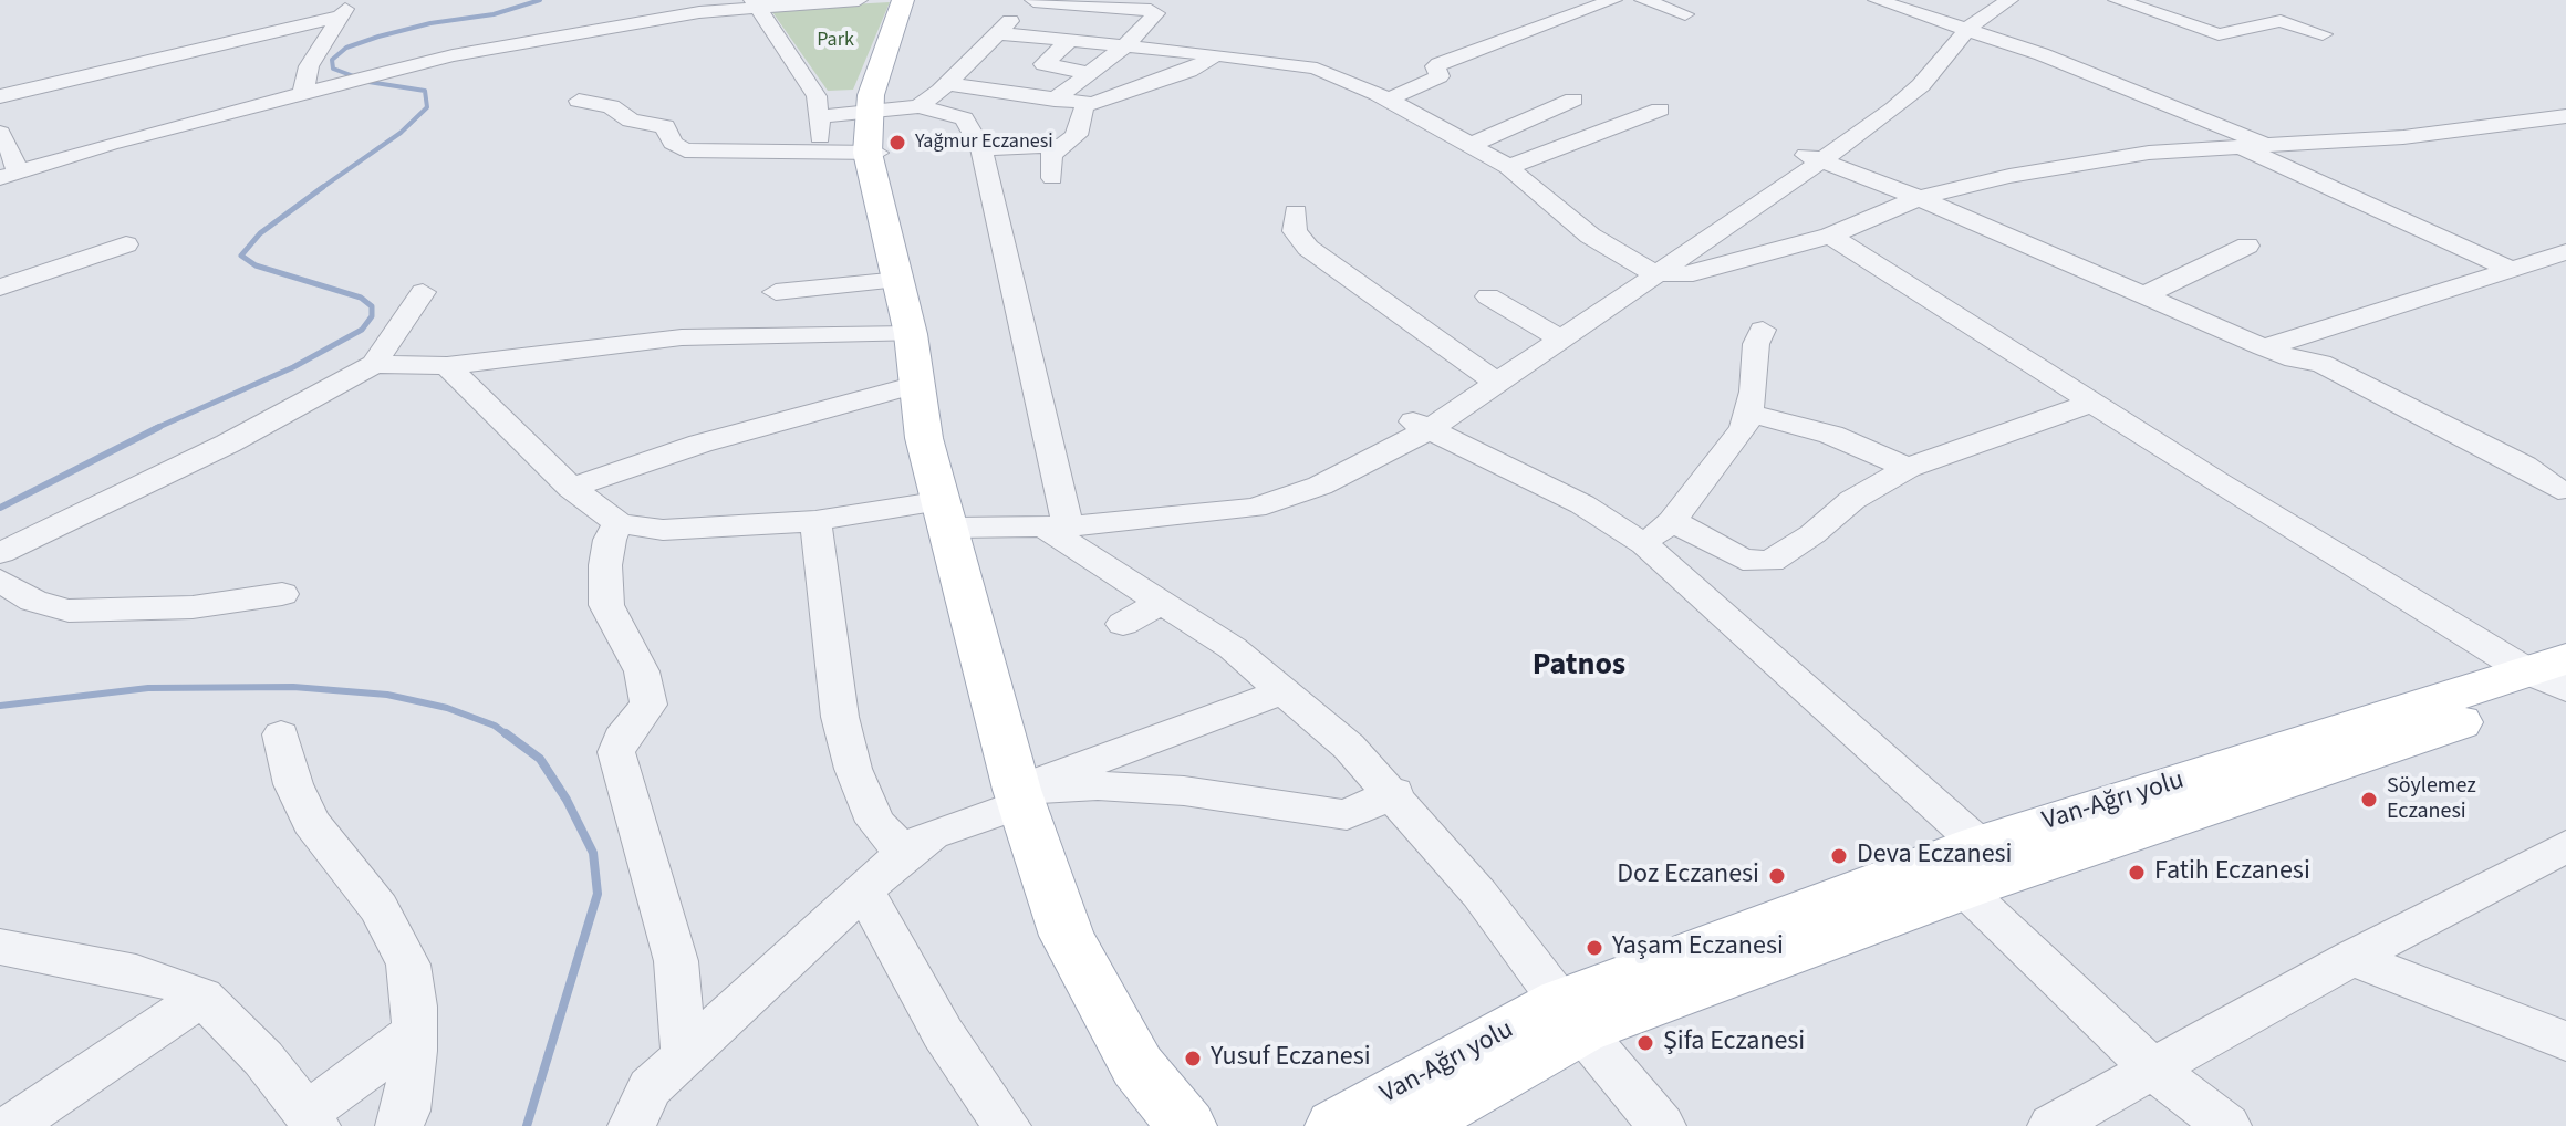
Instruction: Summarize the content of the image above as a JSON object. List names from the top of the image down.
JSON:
{
  "streets": {
    "main road": ["Van-Ağrı yolu"]
  },
  "districts": ["Patnos"],
  "parks": ["Park"],
  "places": [
    "Yağmur Eczanesi",
    "Söylemez Eczanesi",
    "Deva Eczanesi",
    "Fatih Eczanesi",
    "Doz Eczanesi",
    "Yaşam Eczanesi",
    "Şifa Eczanesi",
    "Yusuf Eczanesi"
  ]
}
